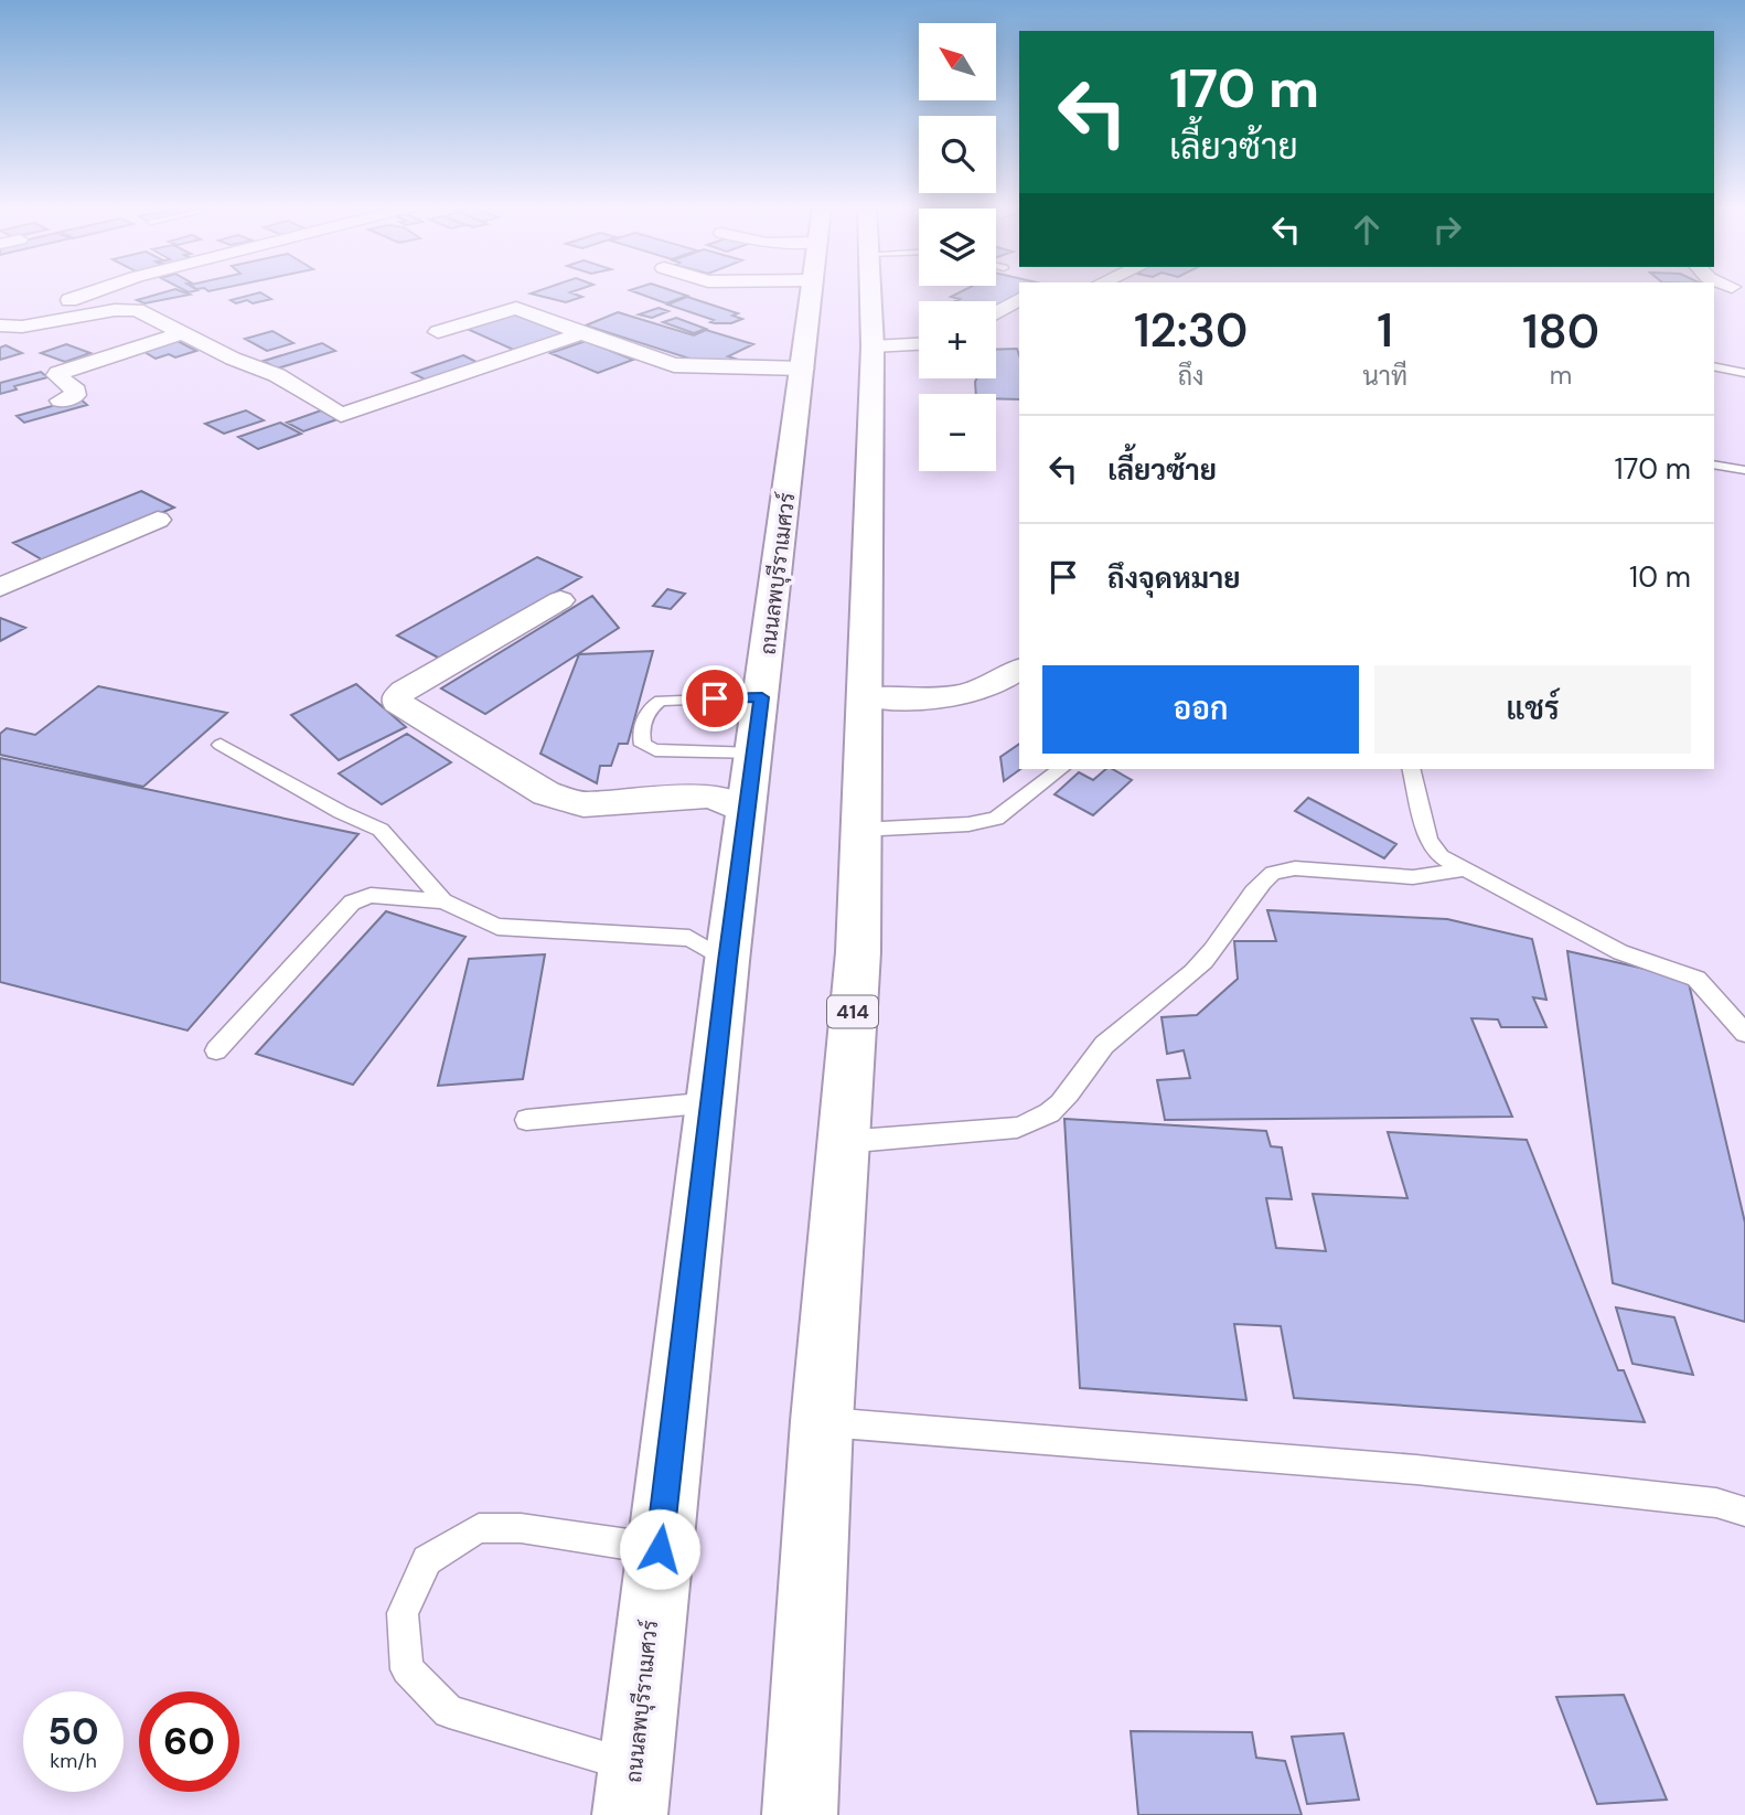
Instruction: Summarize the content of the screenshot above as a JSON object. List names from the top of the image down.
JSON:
{
  "streets": {
    "main road": ["ถนนลพบุรีราเมศวร์", "414"]
  },
  "north": "top left",
  "page": {
    "map_buttons": ["+", "−"],
    "turn": ["170 m", "เลี้ยวซ้าย"],
    "eta": [
      "12:30",
      "ถึง",
      "1",
      "นาที",
      "180",
      "m"
    ],
    "list": [
      {
        "name": "เลี้ยวซ้าย",
        "value": "170 m"
      },
      {
        "name": "ถึงจุดหมาย",
        "value": "10 m"
      }
    ],
    "buttons": ["ออก", "แชร์"],
    "speed": "50 km/h",
    "limit": "60"
  }
}
